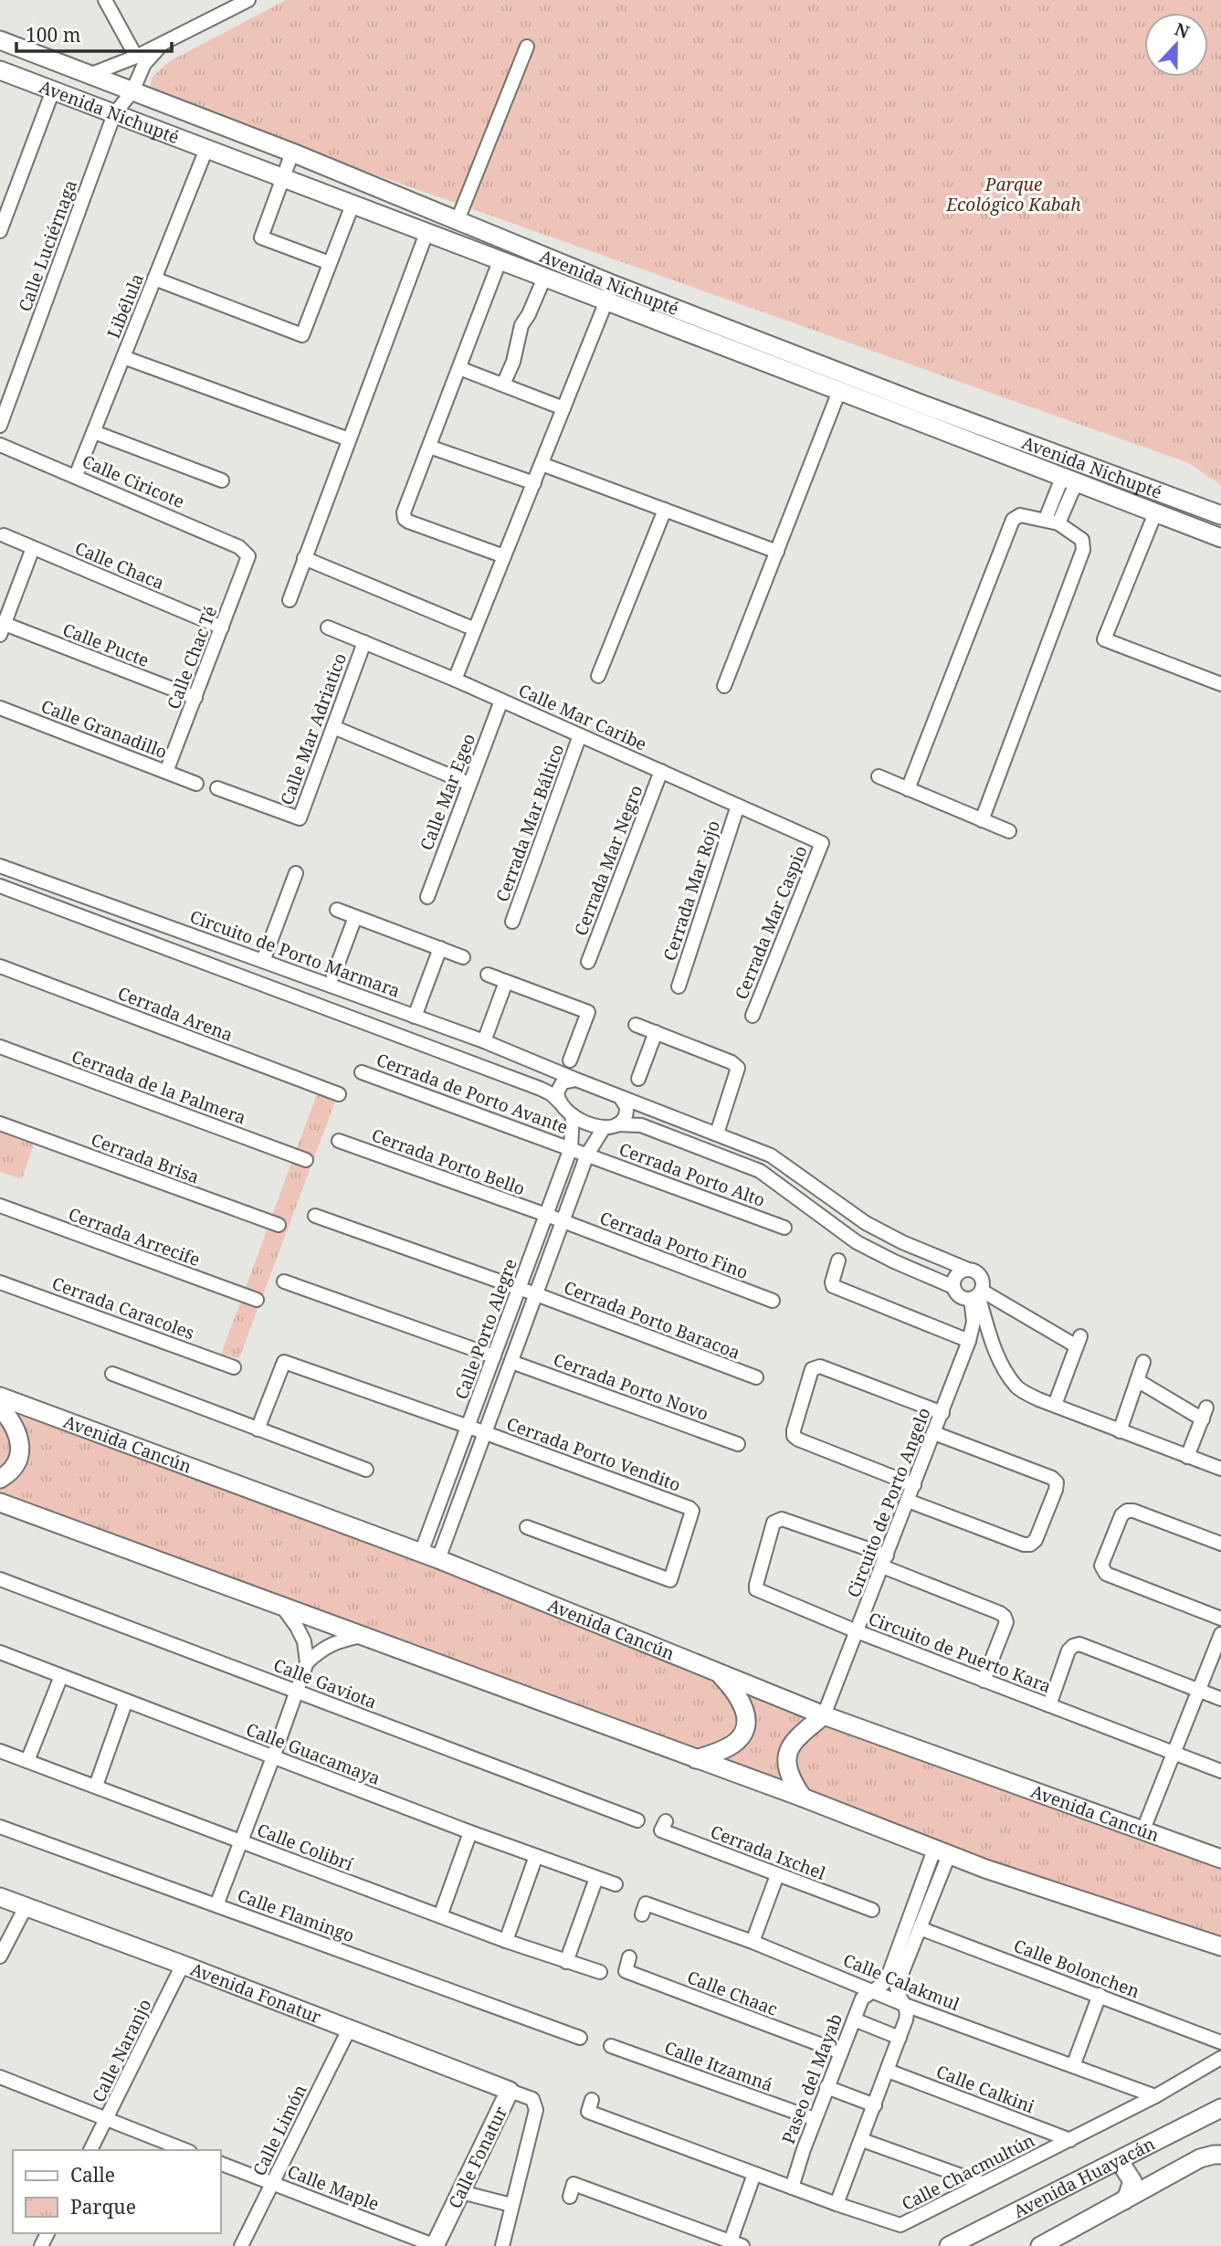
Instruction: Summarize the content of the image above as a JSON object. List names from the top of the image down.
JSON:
{
  "streets": {
    "main road": [
      "Avenida Nichupté",
      "Avenida Cancún",
      "Avenida Fonatur",
      "Calle Fonatur",
      "Avenida Huayacán"
    ],
    "street": [
      "Calle Luciérnaga",
      "Libélula",
      "Calle Ciricote",
      "Calle Chaca",
      "Calle Pucte",
      "Calle Chac Té",
      "Calle Mar Caribe",
      "Calle Granadillo",
      "Calle Mar Adriatico",
      "Calle Mar Egeo",
      "Cerrada Mar Báltico",
      "Cerrada Mar Negro",
      "Cerrada Mar Rojo",
      "Cerrada Mar Caspio",
      "Circuito de Porto Marmara",
      "Cerrada Arena",
      "Cerrada de la Palmera",
      "Cerrada de Porto Avante",
      "Cerrada Brisa",
      "Cerrada Porto Bello",
      "Cerrada Porto Alto",
      "Cerrada Arrecife",
      "Cerrada Porto Fino",
      "Cerrada Caracoles",
      "Cerrada Porto Baracoa",
      "Calle Porto Alegre",
      "Cerrada Porto Novo",
      "Cerrada Porto Vendito",
      "Circuito de Porto Angelo",
      "Circuito de Puerto Kara",
      "Calle Gaviota",
      "Calle Guacamaya",
      "Calle Colibrí",
      "Cerrada Ixchel",
      "Calle Flamingo",
      "Calle Bolonchen",
      "Calle Calakmul",
      "Calle Chaac",
      "Calle Naranjo",
      "Calle Itzamná",
      "Paseo del Mayab",
      "Calle Calkini",
      "Calle Limón",
      "Calle Chacmultún",
      "Calle Maple"
    ]
  },
  "crossings": [
    ["Avenida Nichupté", "Calle Luciérnaga"],
    ["Avenida Nichupté", "Libélula"],
    ["Libélula", "Calle Ciricote"],
    ["Calle Ciricote", "Calle Chac Té"],
    ["Calle Chaca", "Calle Chac Té"],
    ["Calle Pucte", "Calle Chac Té"],
    ["Calle Chac Té", "Calle Granadillo"],
    ["Calle Mar Caribe", "Calle Mar Adriatico"],
    ["Calle Mar Caribe", "Calle Mar Egeo"],
    ["Calle Mar Caribe", "Cerrada Mar Báltico"],
    ["Calle Mar Caribe", "Cerrada Mar Negro"],
    ["Calle Mar Caribe", "Cerrada Mar Rojo"],
    ["Calle Mar Caribe", "Cerrada Mar Caspio"],
    ["Circuito de Porto Marmara", "Circuito de Porto Angelo"],
    ["Cerrada de Porto Avante", "Cerrada Porto Alto"],
    ["Cerrada de Porto Avante", "Calle Porto Alegre"],
    ["Cerrada Porto Bello", "Cerrada Porto Fino"],
    ["Cerrada Porto Bello", "Calle Porto Alegre"],
    ["Cerrada Porto Alto", "Calle Porto Alegre"],
    ["Cerrada Porto Fino", "Calle Porto Alegre"],
    ["Cerrada Porto Baracoa", "Calle Porto Alegre"],
    ["Calle Porto Alegre", "Cerrada Porto Novo"],
    ["Calle Porto Alegre", "Avenida Cancún"],
    ["Calle Porto Alegre", "Cerrada Porto Vendito"],
    ["Avenida Cancún", "Circuito de Porto Angelo"],
    ["Circuito de Porto Angelo", "Circuito de Puerto Kara"],
    ["Calle Calakmul", "Paseo del Mayab"],
    ["Calle Calakmul", "Calle Chacmultún"],
    ["Avenida Fonatur", "Calle Naranjo"],
    ["Avenida Fonatur", "Calle Limón"],
    ["Avenida Fonatur", "Calle Fonatur"],
    ["Calle Chaac", "Paseo del Mayab"],
    ["Calle Itzamná", "Paseo del Mayab"],
    ["Paseo del Mayab", "Calle Chacmultún"],
    ["Calle Calkini", "Calle Chacmultún"],
    ["Calle Limón", "Calle Maple"],
    ["Calle Fonatur", "Calle Maple"]
  ],
  "parks": ["Parque Ecológico Kabah"],
  "legend": ["Calle", "Parque"],
  "scale_bar": "100 m",
  "north": "top"
}
